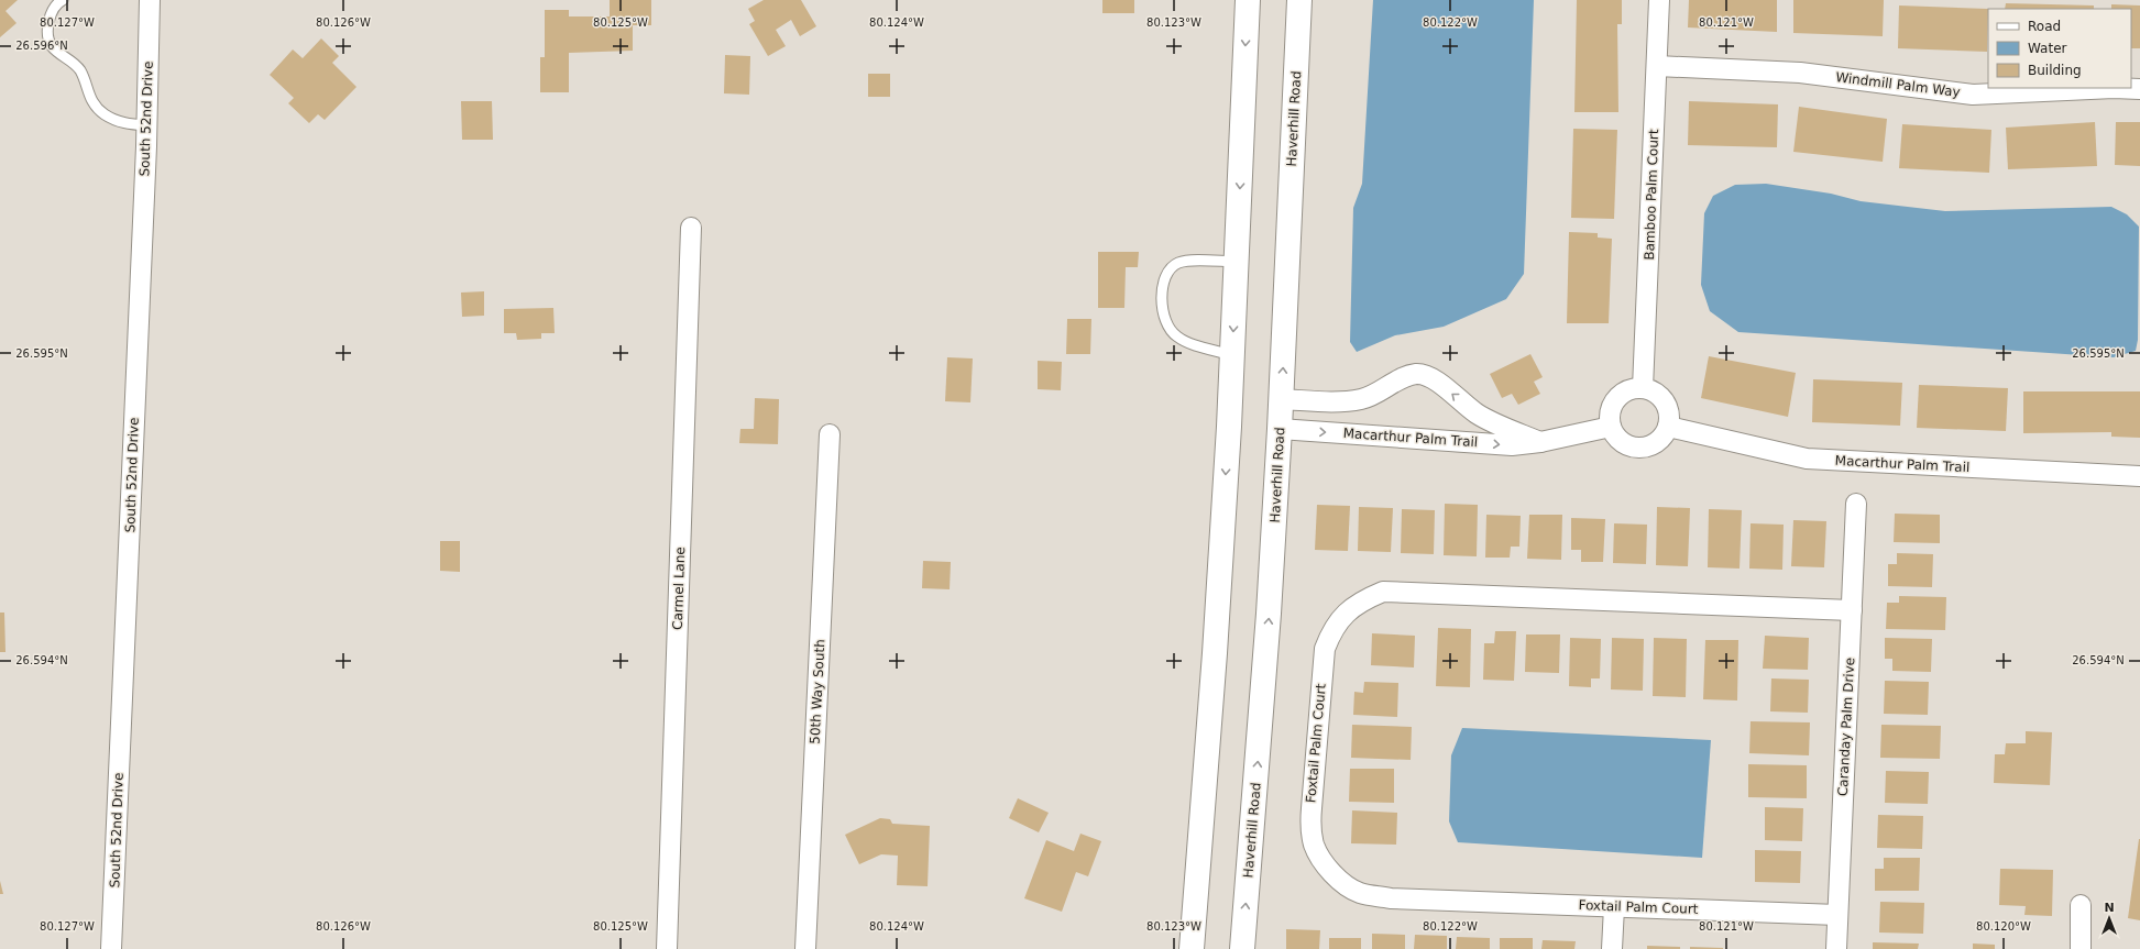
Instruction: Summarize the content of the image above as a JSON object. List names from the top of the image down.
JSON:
{
  "streets": {
    "street": [
      "Windmill Palm Way",
      "South 52nd Drive",
      "Haverhill Road",
      "Bamboo Palm Court",
      "Macarthur Palm Trail",
      "Carmel Lane",
      "50th Way South",
      "Caranday Palm Drive",
      "Foxtail Palm Court"
    ]
  },
  "crossings": [
    ["Windmill Palm Way", "Bamboo Palm Court"],
    ["Haverhill Road", "Macarthur Palm Trail"],
    ["Bamboo Palm Court", "Macarthur Palm Trail"],
    ["Caranday Palm Drive", "Foxtail Palm Court"]
  ],
  "legend": ["Road", "Water", "Building"],
  "north": "top",
  "coordinates": [
    "80.127°W",
    "80.126°W",
    "80.125°W",
    "80.124°W",
    "80.123°W",
    "80.122°W",
    "80.121°W",
    "26.596°N",
    "26.595°N",
    "26.594°N",
    "80.120°W"
  ]
}
